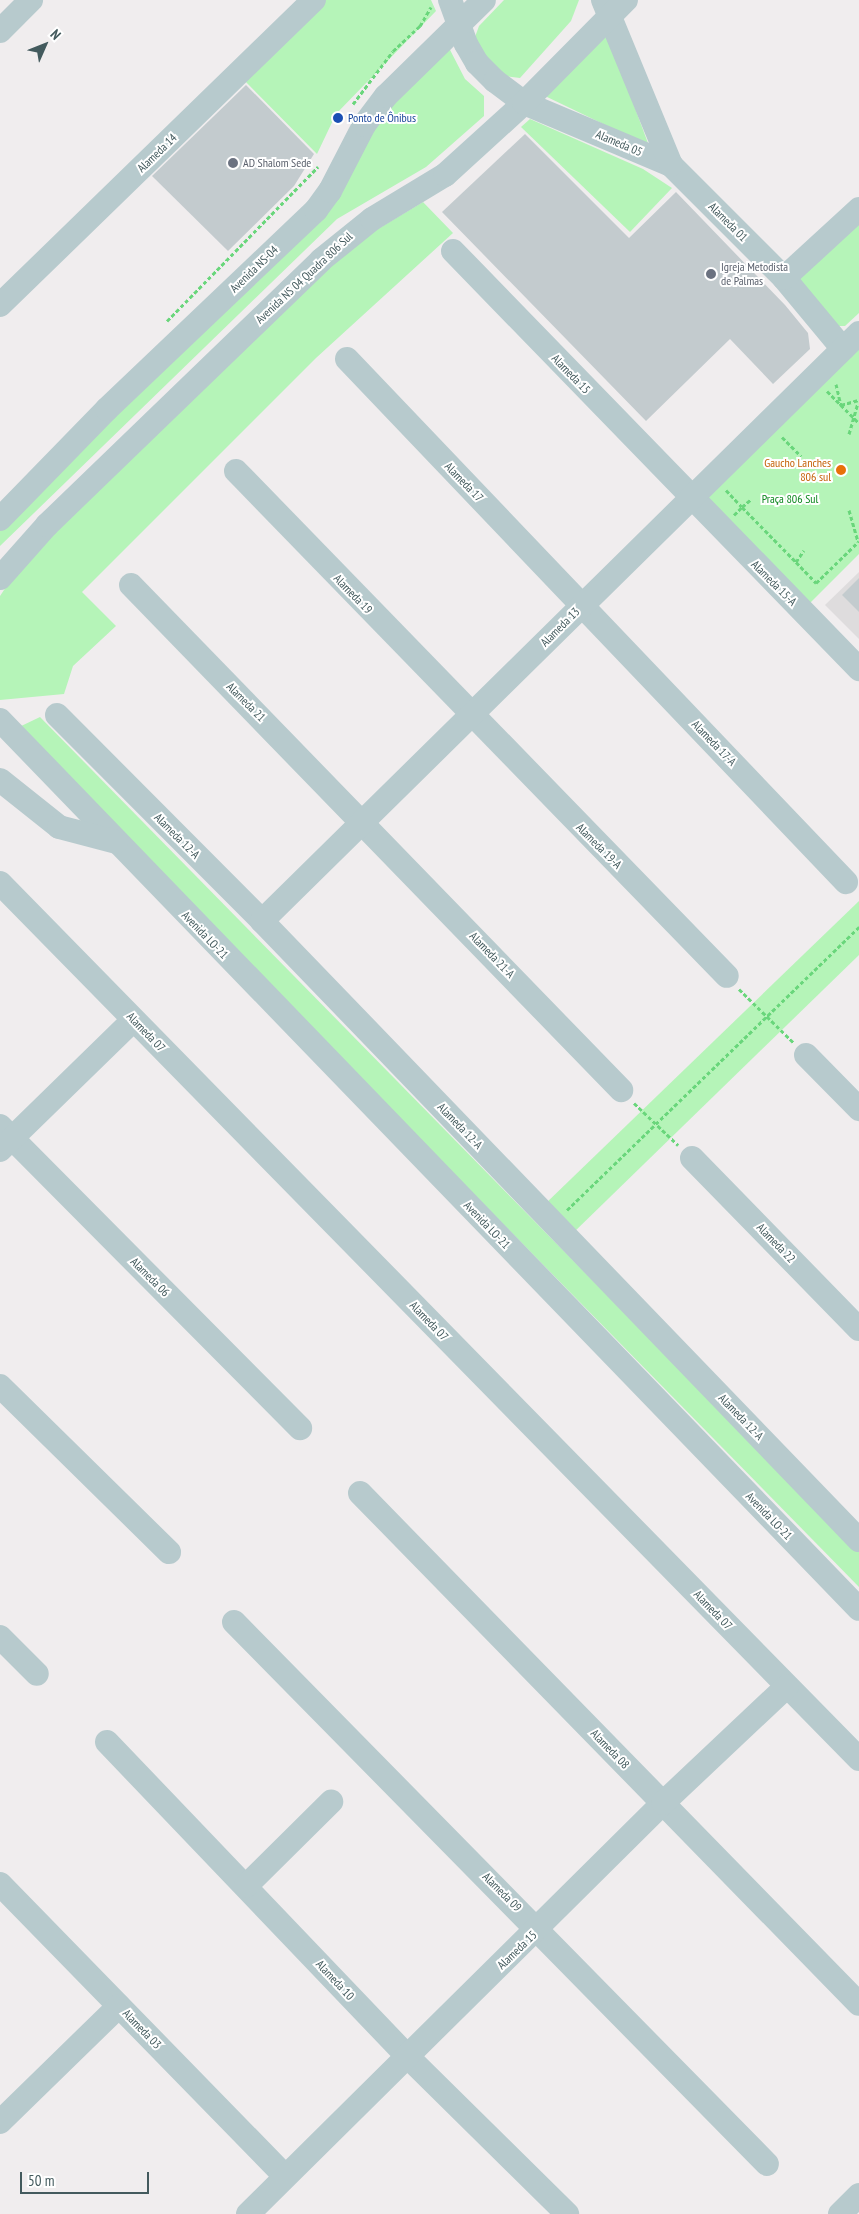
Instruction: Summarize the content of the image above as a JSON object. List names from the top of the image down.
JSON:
{
  "streets": {
    "street": [
      "Alameda 05",
      "Alameda 14",
      "Alameda 01",
      "Avenida NS-04",
      "Avenida NS 04 Quadra 806 Sul",
      "Alameda 15",
      "Alameda 17",
      "Alameda 15-A",
      "Alameda 19",
      "Alameda 13",
      "Alameda 21",
      "Alameda 17-A",
      "Alameda 12-A",
      "Alameda 19-A",
      "Avenida LO-21",
      "Alameda 21-A",
      "Alameda 07",
      "Alameda 22",
      "Alameda 06",
      "Alameda 08",
      "Alameda 09",
      "Alameda 10",
      "Alameda 03"
    ]
  },
  "crossings": [
    ["Alameda 05", "Alameda 01"],
    ["Alameda 05", "Avenida NS-04"],
    ["Alameda 05", "Avenida NS 04 Quadra 806 Sul"],
    ["Alameda 01", "Alameda 13"],
    ["Alameda 15", "Alameda 15-A"],
    ["Alameda 15", "Alameda 13"],
    ["Alameda 15", "Alameda 07"],
    ["Alameda 15", "Alameda 08"],
    ["Alameda 15", "Alameda 09"],
    ["Alameda 15", "Alameda 10"],
    ["Alameda 15", "Alameda 03"],
    ["Alameda 17", "Alameda 13"],
    ["Alameda 17", "Alameda 17-A"],
    ["Alameda 15-A", "Alameda 13"],
    ["Alameda 19", "Alameda 13"],
    ["Alameda 19", "Alameda 19-A"],
    ["Alameda 13", "Alameda 21"],
    ["Alameda 13", "Alameda 17-A"],
    ["Alameda 13", "Alameda 12-A"],
    ["Alameda 13", "Alameda 19-A"],
    ["Alameda 13", "Alameda 21-A"],
    ["Alameda 21", "Alameda 21-A"]
  ],
  "parks": ["Praça 806 Sul"],
  "places": [
    "Ponto de Ônibus",
    "AD Shalom Sede",
    "Igreja Metodista de Palmas",
    "Gaucho Lanches 806 sul"
  ],
  "scale_bar": "50 m",
  "north": "top right"
}
